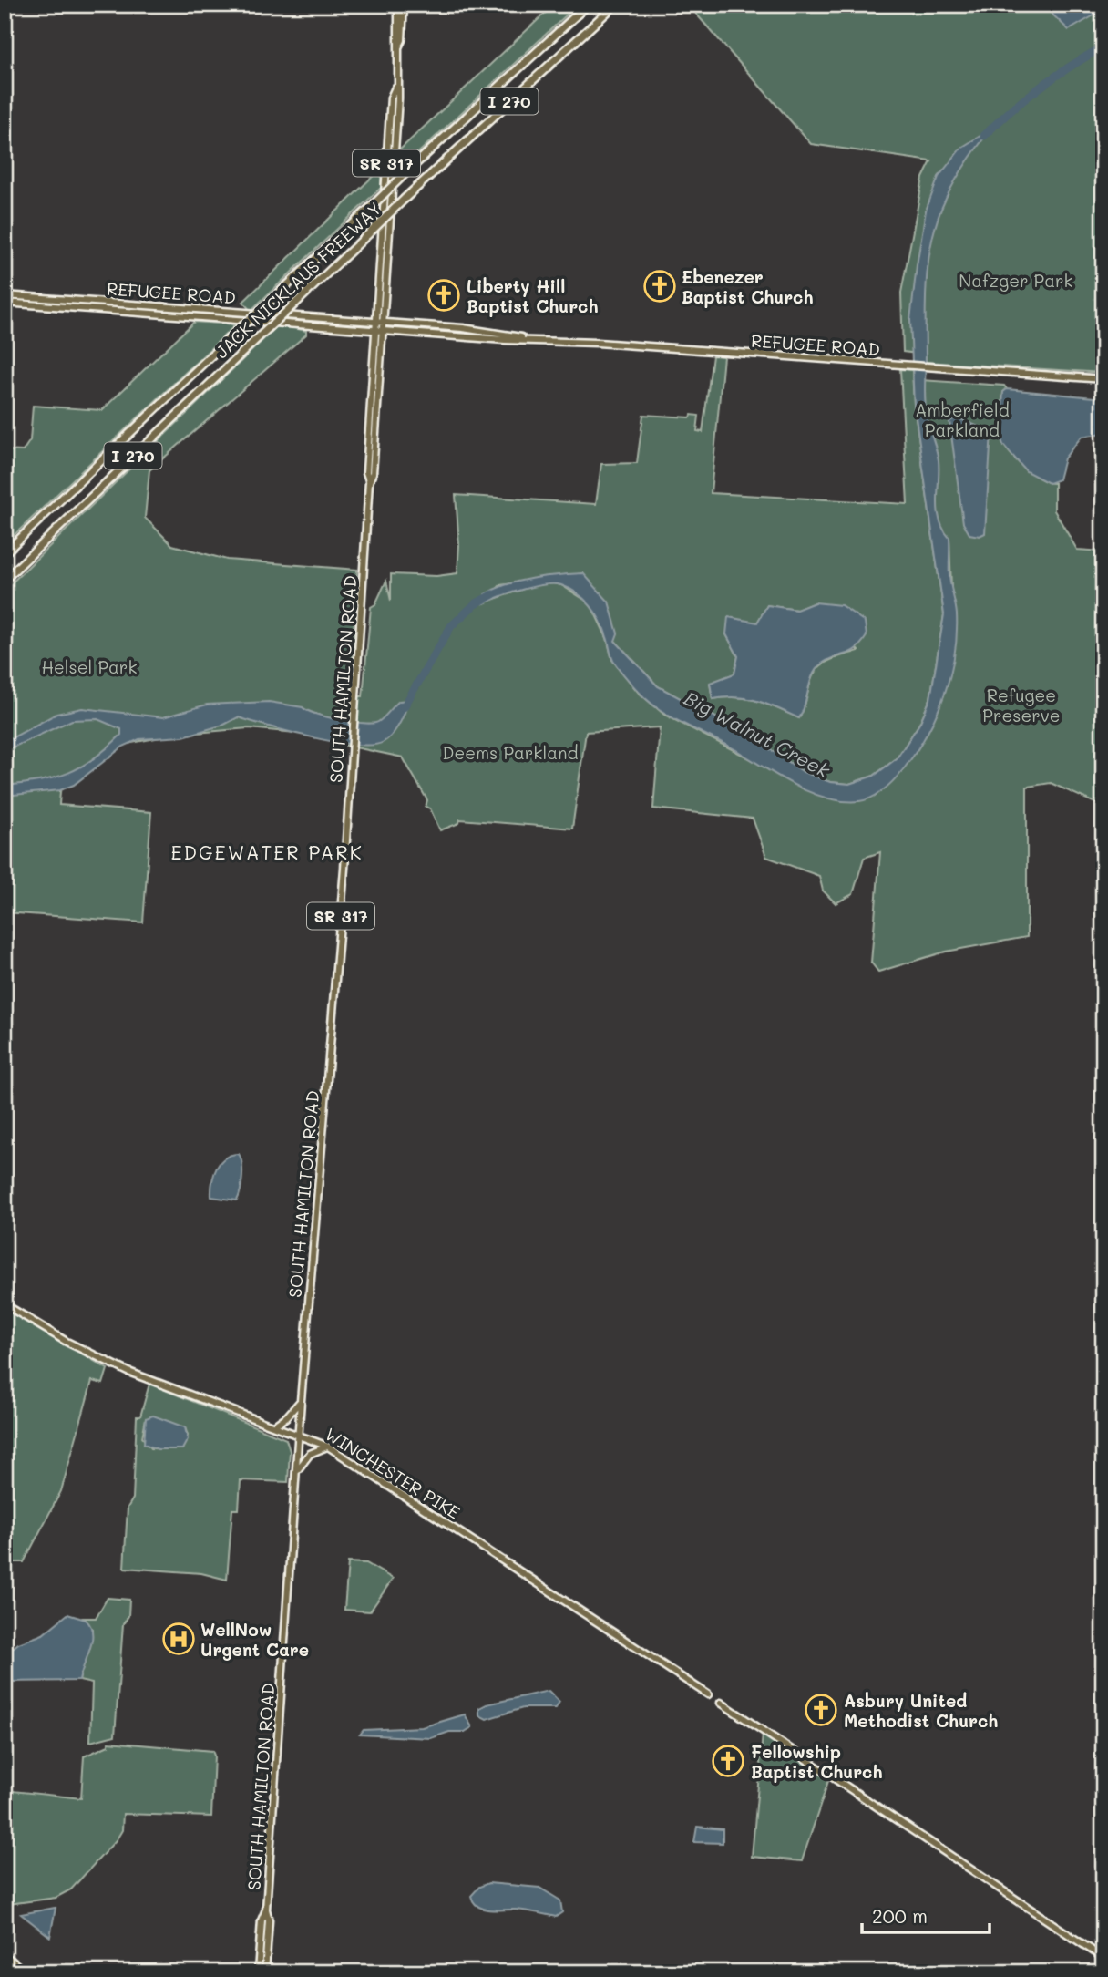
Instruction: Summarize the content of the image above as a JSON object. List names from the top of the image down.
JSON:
{
  "streets": {
    "highway": ["I 270", "JACK NICKLAUS FREEWAY"],
    "main road": [
      "SR 317",
      "REFUGEE ROAD",
      "SOUTH HAMILTON ROAD",
      "WINCHESTER PIKE"
    ]
  },
  "crossings": [
    ["REFUGEE ROAD", "SOUTH HAMILTON ROAD"],
    ["SOUTH HAMILTON ROAD", "WINCHESTER PIKE"]
  ],
  "districts": ["EDGEWATER PARK"],
  "water": ["Big Walnut Creek"],
  "parks": [
    "Nafzger Park",
    "Amberfield Parkland",
    "Helsel Park",
    "Refugee Preserve",
    "Deems Parkland"
  ],
  "places": {
    "church": [
      "Ebenezer Baptist Church",
      "Liberty Hill Baptist Church",
      "Asbury United Methodist Church",
      "Fellowship Baptist Church"
    ],
    "hospital": ["WellNow Urgent Care"]
  },
  "scale_bar": "200 m"
}
